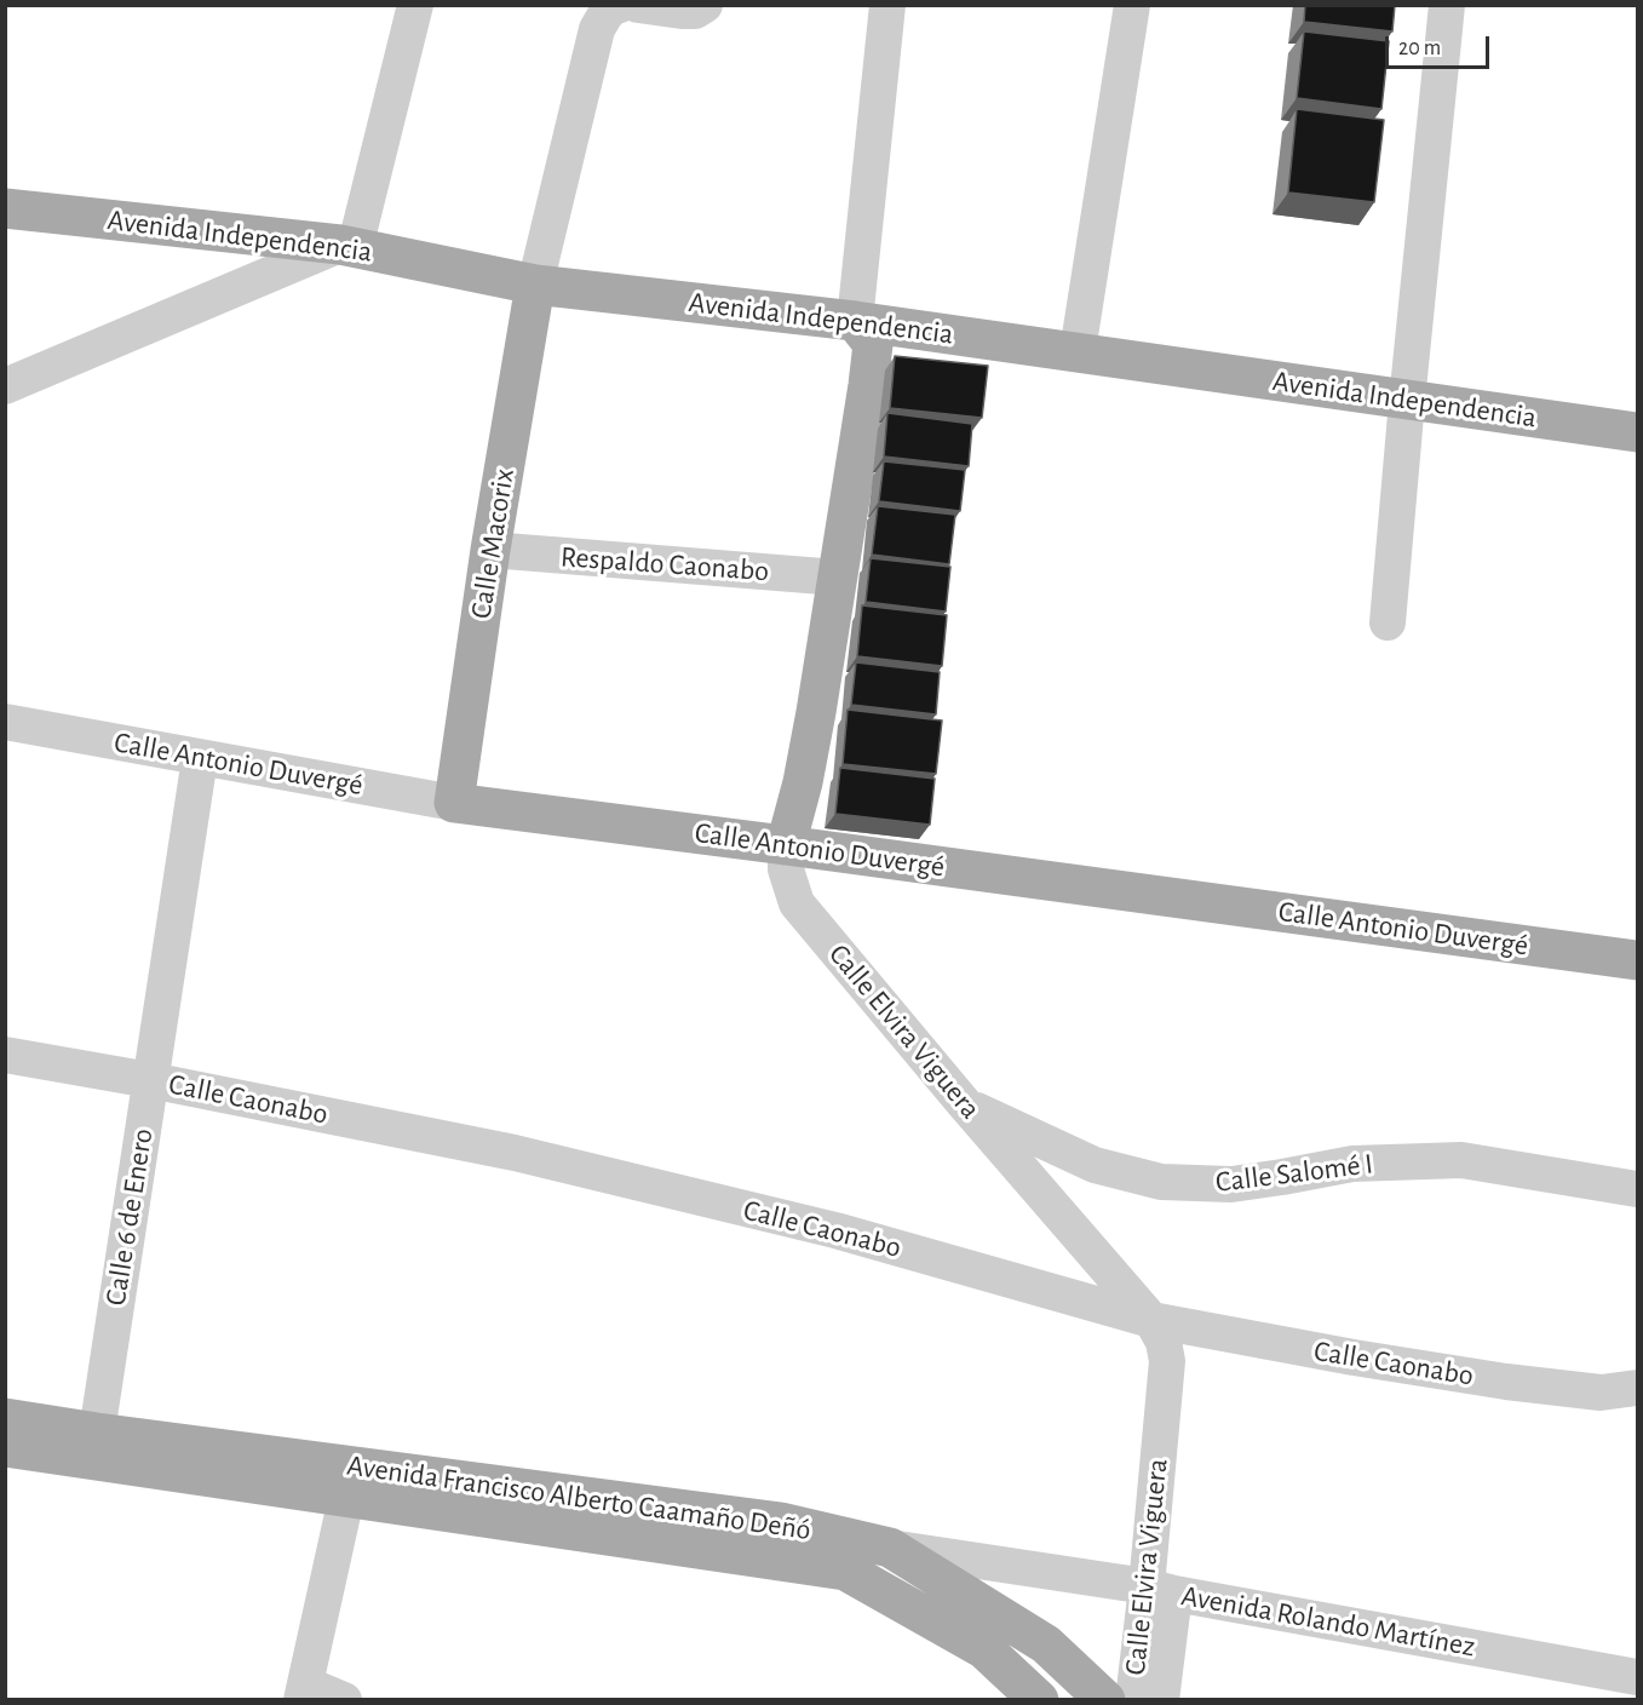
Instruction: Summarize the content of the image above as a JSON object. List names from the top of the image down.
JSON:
{
  "streets": {
    "main road": [
      "Avenida Independencia",
      "Calle Macorix",
      "Calle Antonio Duvergé",
      "Calle Elvira Viguera",
      "Avenida Francisco Alberto Caamaño Deñó"
    ],
    "street": [
      "Respaldo Caonabo",
      "Calle Caonabo",
      "Calle Salomé I",
      "Calle 6 de Enero",
      "Avenida Rolando Martínez"
    ]
  },
  "crossings": [
    ["Avenida Independencia", "Calle Macorix"],
    ["Avenida Independencia", "Calle Elvira Viguera"],
    ["Calle Macorix", "Respaldo Caonabo"],
    ["Calle Macorix", "Calle Antonio Duvergé"],
    ["Respaldo Caonabo", "Calle Elvira Viguera"],
    ["Calle Antonio Duvergé", "Calle Elvira Viguera"],
    ["Calle Antonio Duvergé", "Calle 6 de Enero"],
    ["Calle Elvira Viguera", "Calle Caonabo"],
    ["Calle Elvira Viguera", "Calle Salomé I"],
    ["Calle Elvira Viguera", "Avenida Rolando Martínez"],
    ["Calle Caonabo", "Calle 6 de Enero"],
    ["Calle 6 de Enero", "Avenida Francisco Alberto Caamaño Deñó"],
    ["Avenida Francisco Alberto Caamaño Deñó", "Avenida Rolando Martínez"]
  ],
  "scale_bar": "20 m"
}
